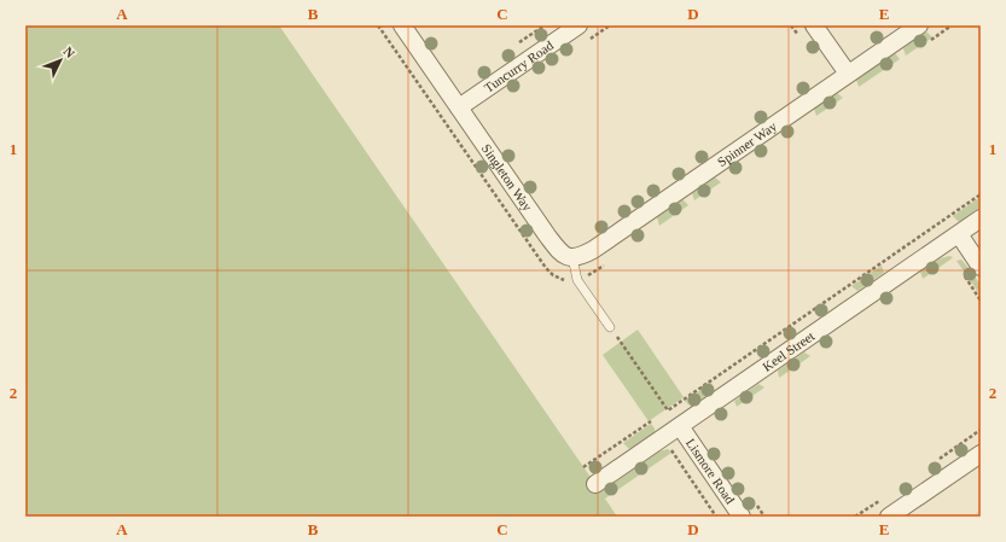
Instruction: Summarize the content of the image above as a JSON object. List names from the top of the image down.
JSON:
{
  "streets": {
    "street": [
      "Tuncurry Road",
      "Spinner Way",
      "Singleton Way",
      "Keel Street",
      "Lismore Road"
    ]
  },
  "crossings": [
    ["Tuncurry Road", "Singleton Way"],
    ["Spinner Way", "Singleton Way"],
    ["Keel Street", "Lismore Road"]
  ],
  "north": "top right",
  "grid": {
    "columns": [
      "A",
      "B",
      "C",
      "D",
      "E"
    ],
    "rows": ["1", "2"]
  }
}
